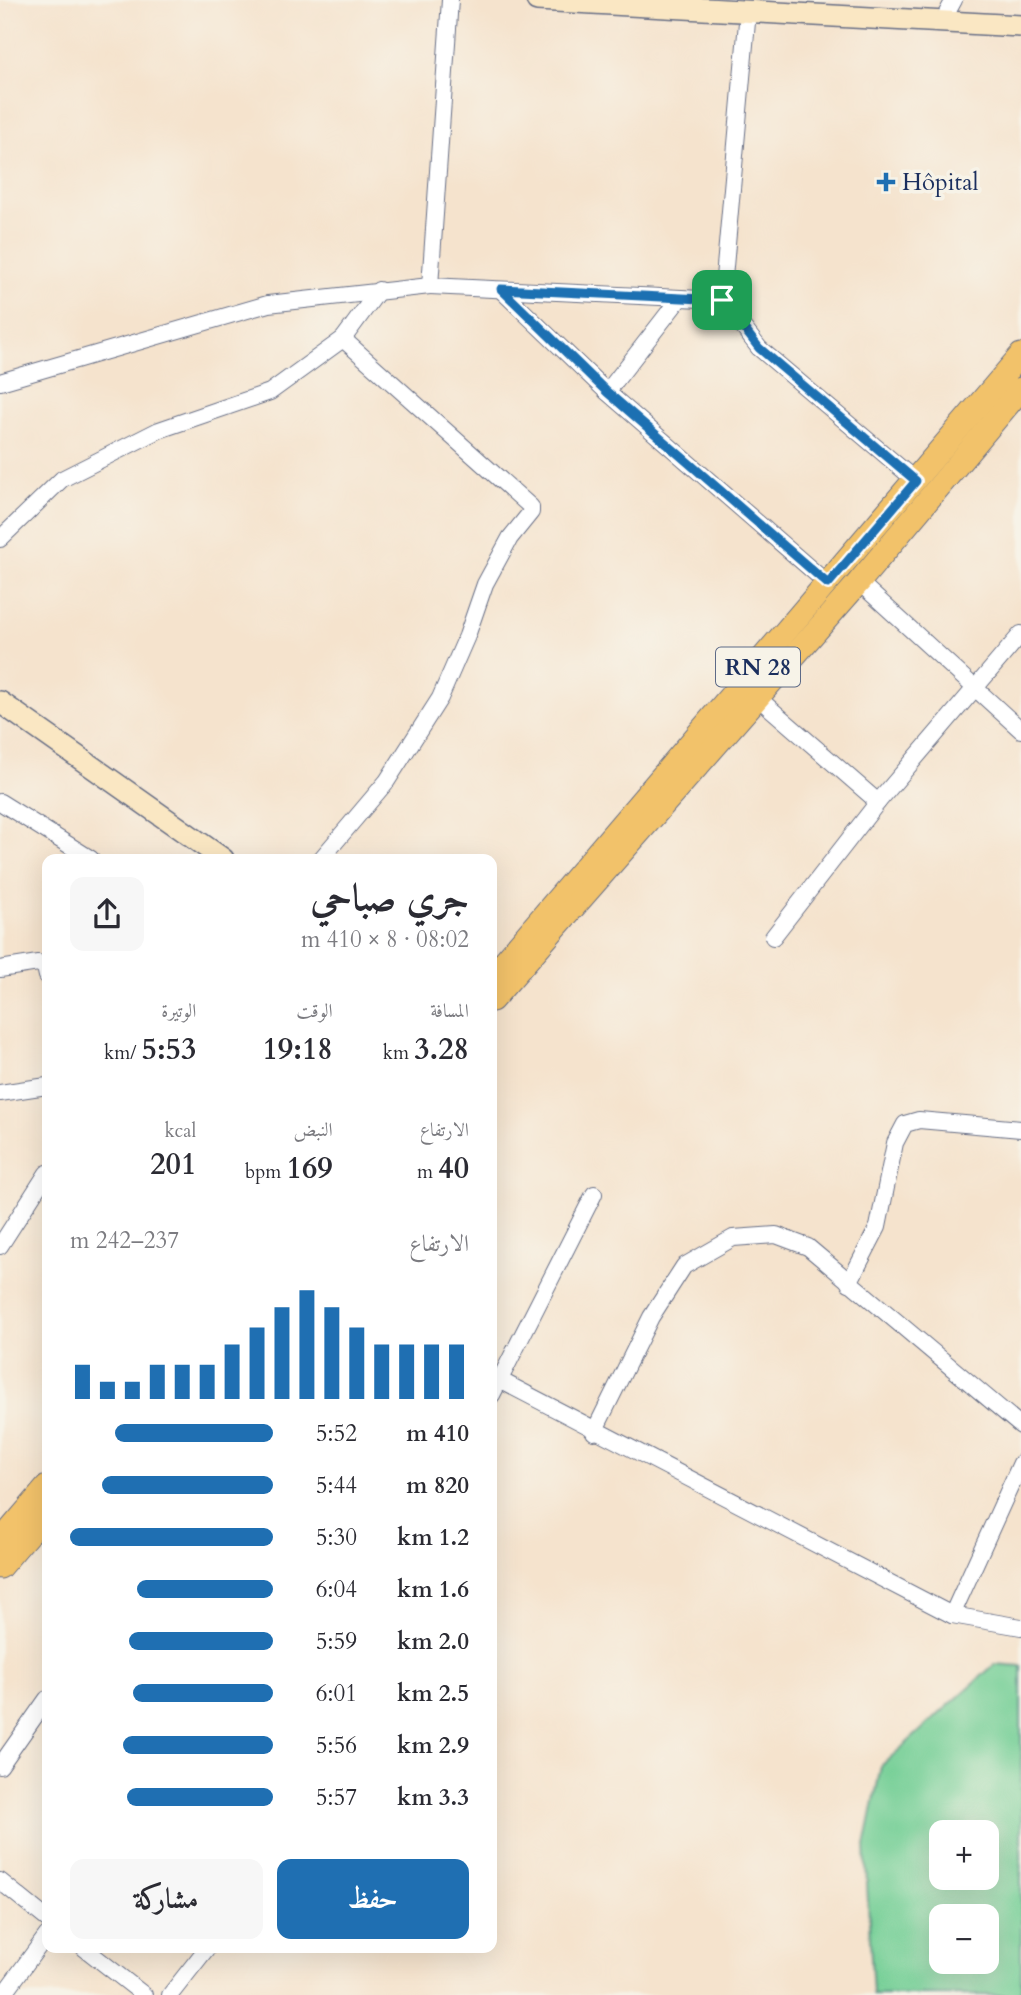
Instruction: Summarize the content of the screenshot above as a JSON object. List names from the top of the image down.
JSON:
{
  "streets": {
    "main road": ["RN 28"]
  },
  "places": {
    "health": ["Hôpital"]
  },
  "page": {
    "heading": ["جري صباحي", "08:02 · 8 × 410 m"],
    "stats": [
      ["المسافة", "3.28 km"],
      ["الوقت", "19:18"],
      ["الوتيرة", "5:53 /km"],
      ["الارتفاع", "40 m"],
      ["النبض", "169 bpm"],
      ["kcal", "201"]
    ],
    "chart": ["الارتفاع", "237–242 m"],
    "list": [
      {
        "name": "410 m",
        "note": "5:52"
      },
      {
        "name": "820 m",
        "note": "5:44"
      },
      {
        "name": "1.2 km",
        "note": "5:30"
      },
      {
        "name": "1.6 km",
        "note": "6:04"
      },
      {
        "name": "2.0 km",
        "note": "5:59"
      },
      {
        "name": "2.5 km",
        "note": "6:01"
      },
      {
        "name": "2.9 km",
        "note": "5:56"
      },
      {
        "name": "3.3 km",
        "note": "5:57"
      }
    ],
    "map_buttons": ["+", "−"],
    "buttons": ["حفظ", "مشاركة"]
  }
}
